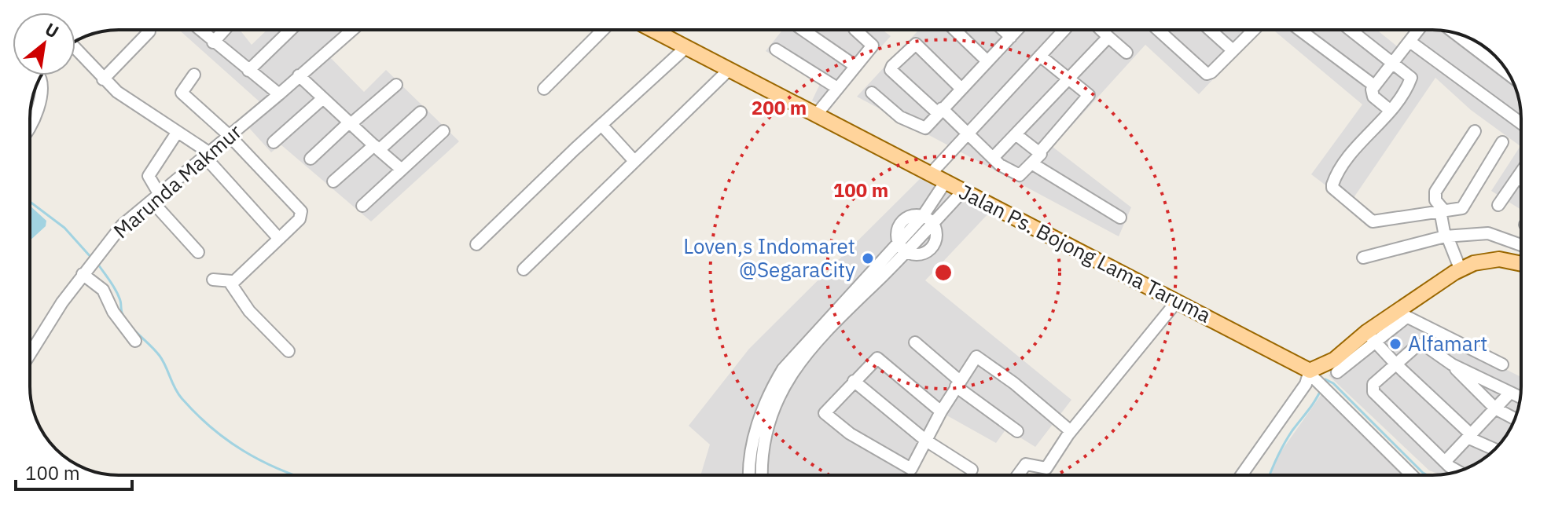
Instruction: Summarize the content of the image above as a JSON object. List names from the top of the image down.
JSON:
{
  "streets": {
    "main road": ["Jalan Ps. Bojong Lama Taruma"],
    "street": ["Marunda Makmur"]
  },
  "places": ["Loven,s Indomaret @SegaraCity", "Alfamart"],
  "scale_bar": "100 m",
  "north": "top right",
  "rings": ["200 m", "100 m"]
}
